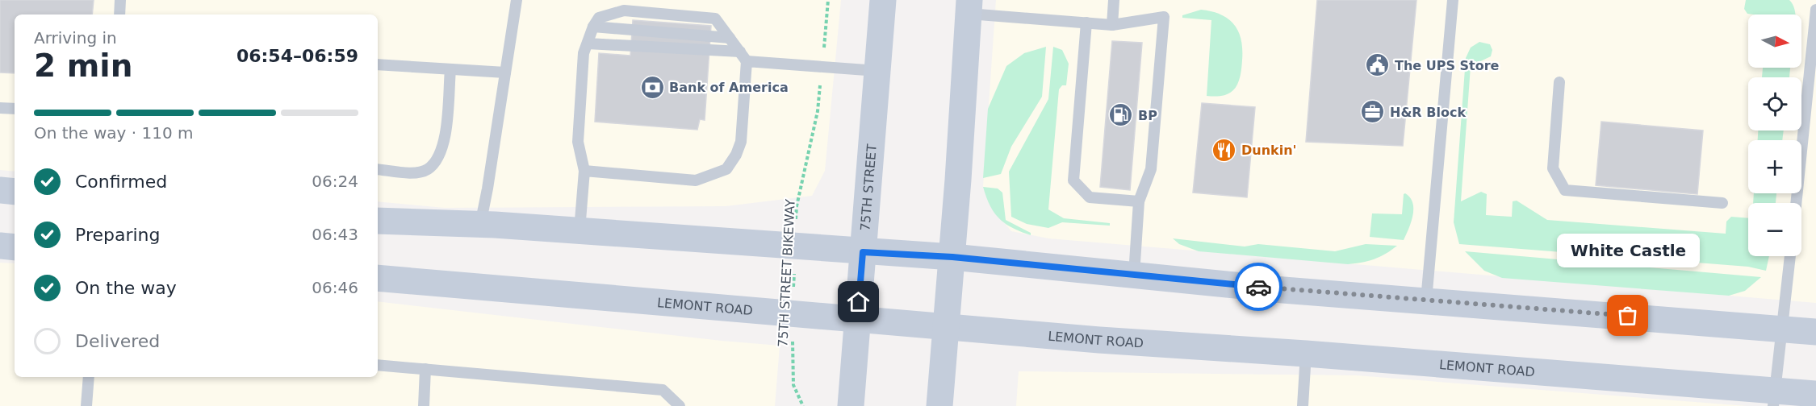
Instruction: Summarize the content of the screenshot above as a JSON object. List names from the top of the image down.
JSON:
{
  "streets": {
    "main road": ["75TH STREET", "LEMONT ROAD"],
    "path": ["75TH STREET BIKEWAY"]
  },
  "crossings": [
    ["75TH STREET", "LEMONT ROAD"],
    ["75TH STREET BIKEWAY", "LEMONT ROAD"]
  ],
  "places": {
    "public building": ["The UPS Store"],
    "bank": ["Bank of America"],
    "office": ["H&R Block"],
    "fuel station": ["BP"],
    "restaurant": ["Dunkin'"],
    "other": ["White Castle"]
  },
  "north": "right",
  "page": {
    "map_buttons": ["+", "−"],
    "heading": ["2 min", "Arriving in", "06:54–06:59"],
    "bar": "On the way · 110 m",
    "list": [
      ["Confirmed", "06:24"],
      ["Preparing", "06:43"],
      ["On the way", "06:46"],
      "Delivered"
    ],
    "bubble": "White Castle"
  }
}
